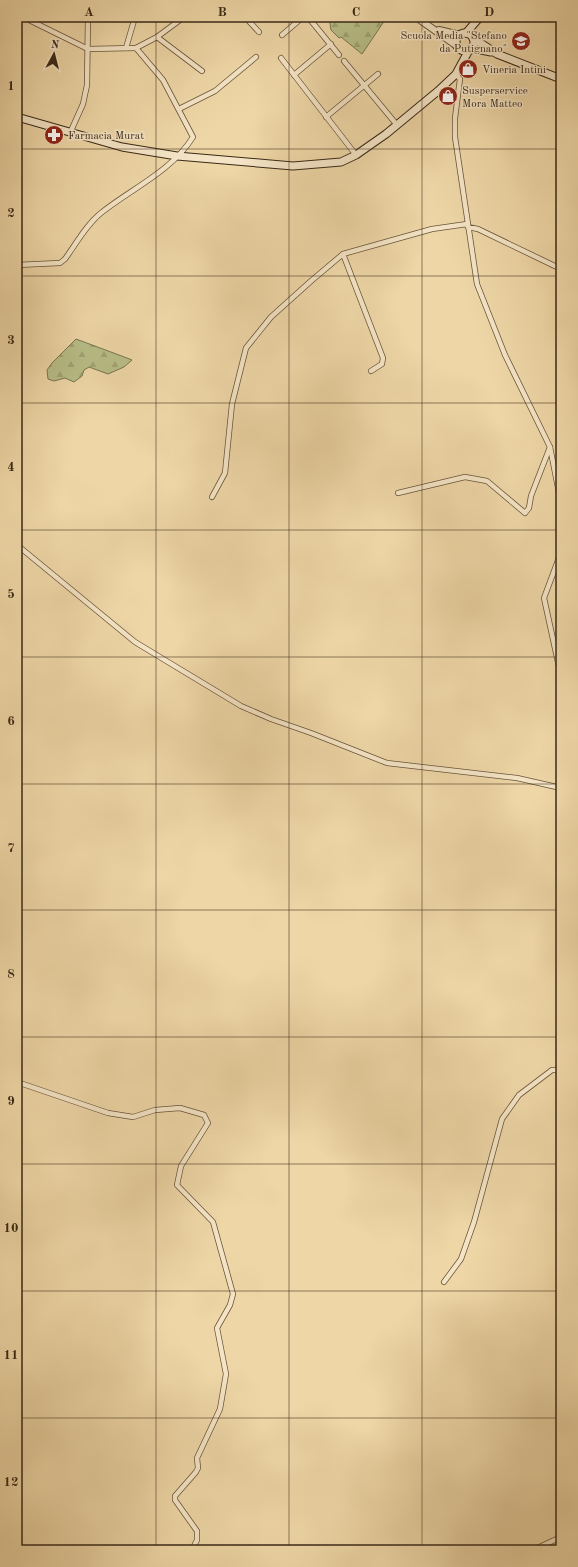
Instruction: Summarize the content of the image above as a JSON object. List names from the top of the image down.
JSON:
{
  "places": {
    "school or university": ["Scuola Media \"Stefano da Putignano\""],
    "shop": ["Vineria Intini", "Susperservice Mora Matteo"],
    "pharmacy": ["Farmacia Murat"]
  },
  "north": "top",
  "grid": {
    "columns": [
      "A",
      "B",
      "C",
      "D"
    ],
    "rows": [
      "1",
      "2",
      "3",
      "4",
      "5",
      "6",
      "7",
      "8",
      "9",
      "10",
      "11",
      "12"
    ]
  }
}
